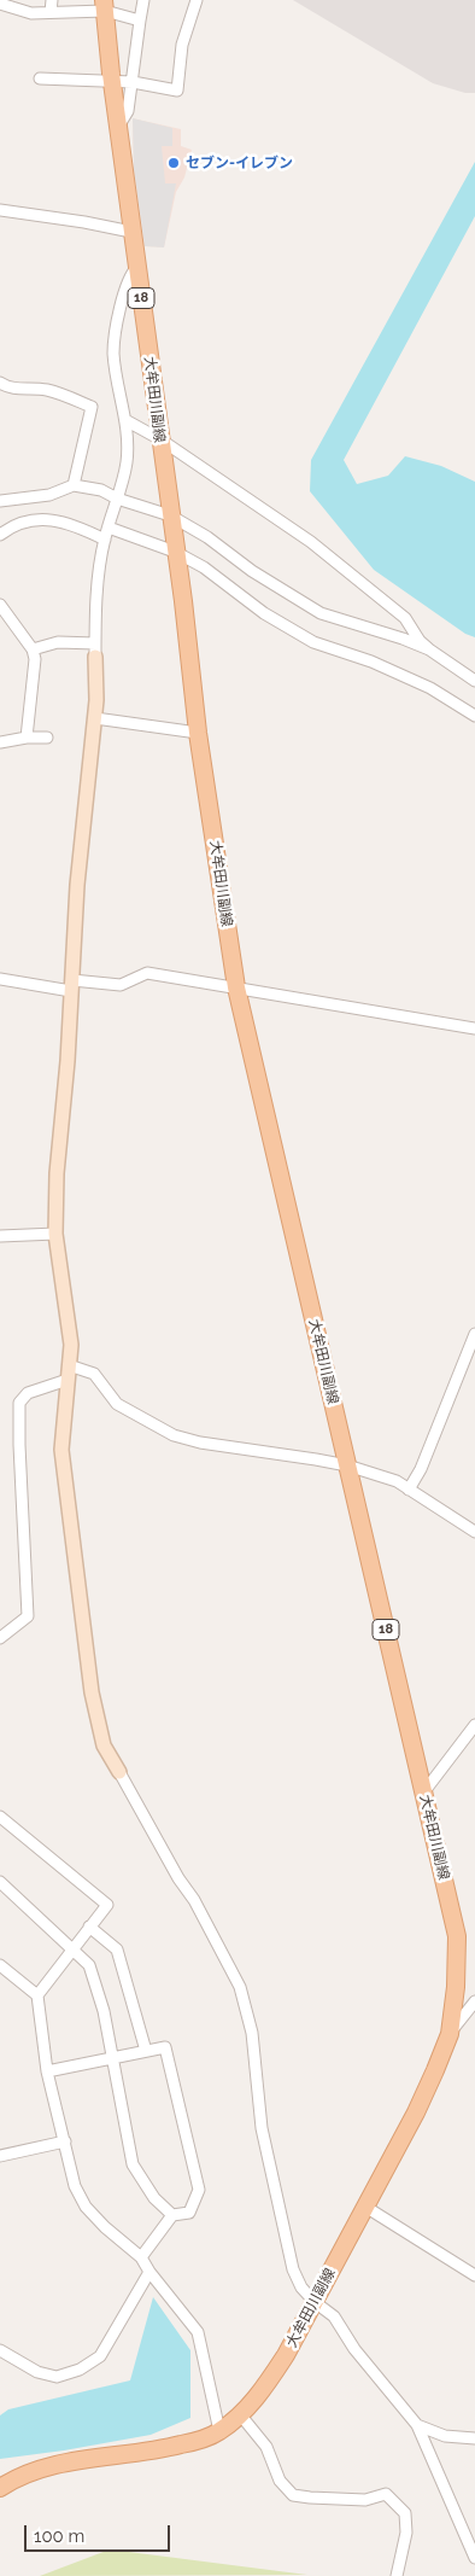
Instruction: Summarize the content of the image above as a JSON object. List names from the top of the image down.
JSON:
{
  "streets": {
    "main road": ["18", "大牟田川副線"]
  },
  "places": ["セブン-イレブン"],
  "scale_bar": "100 m"
}
